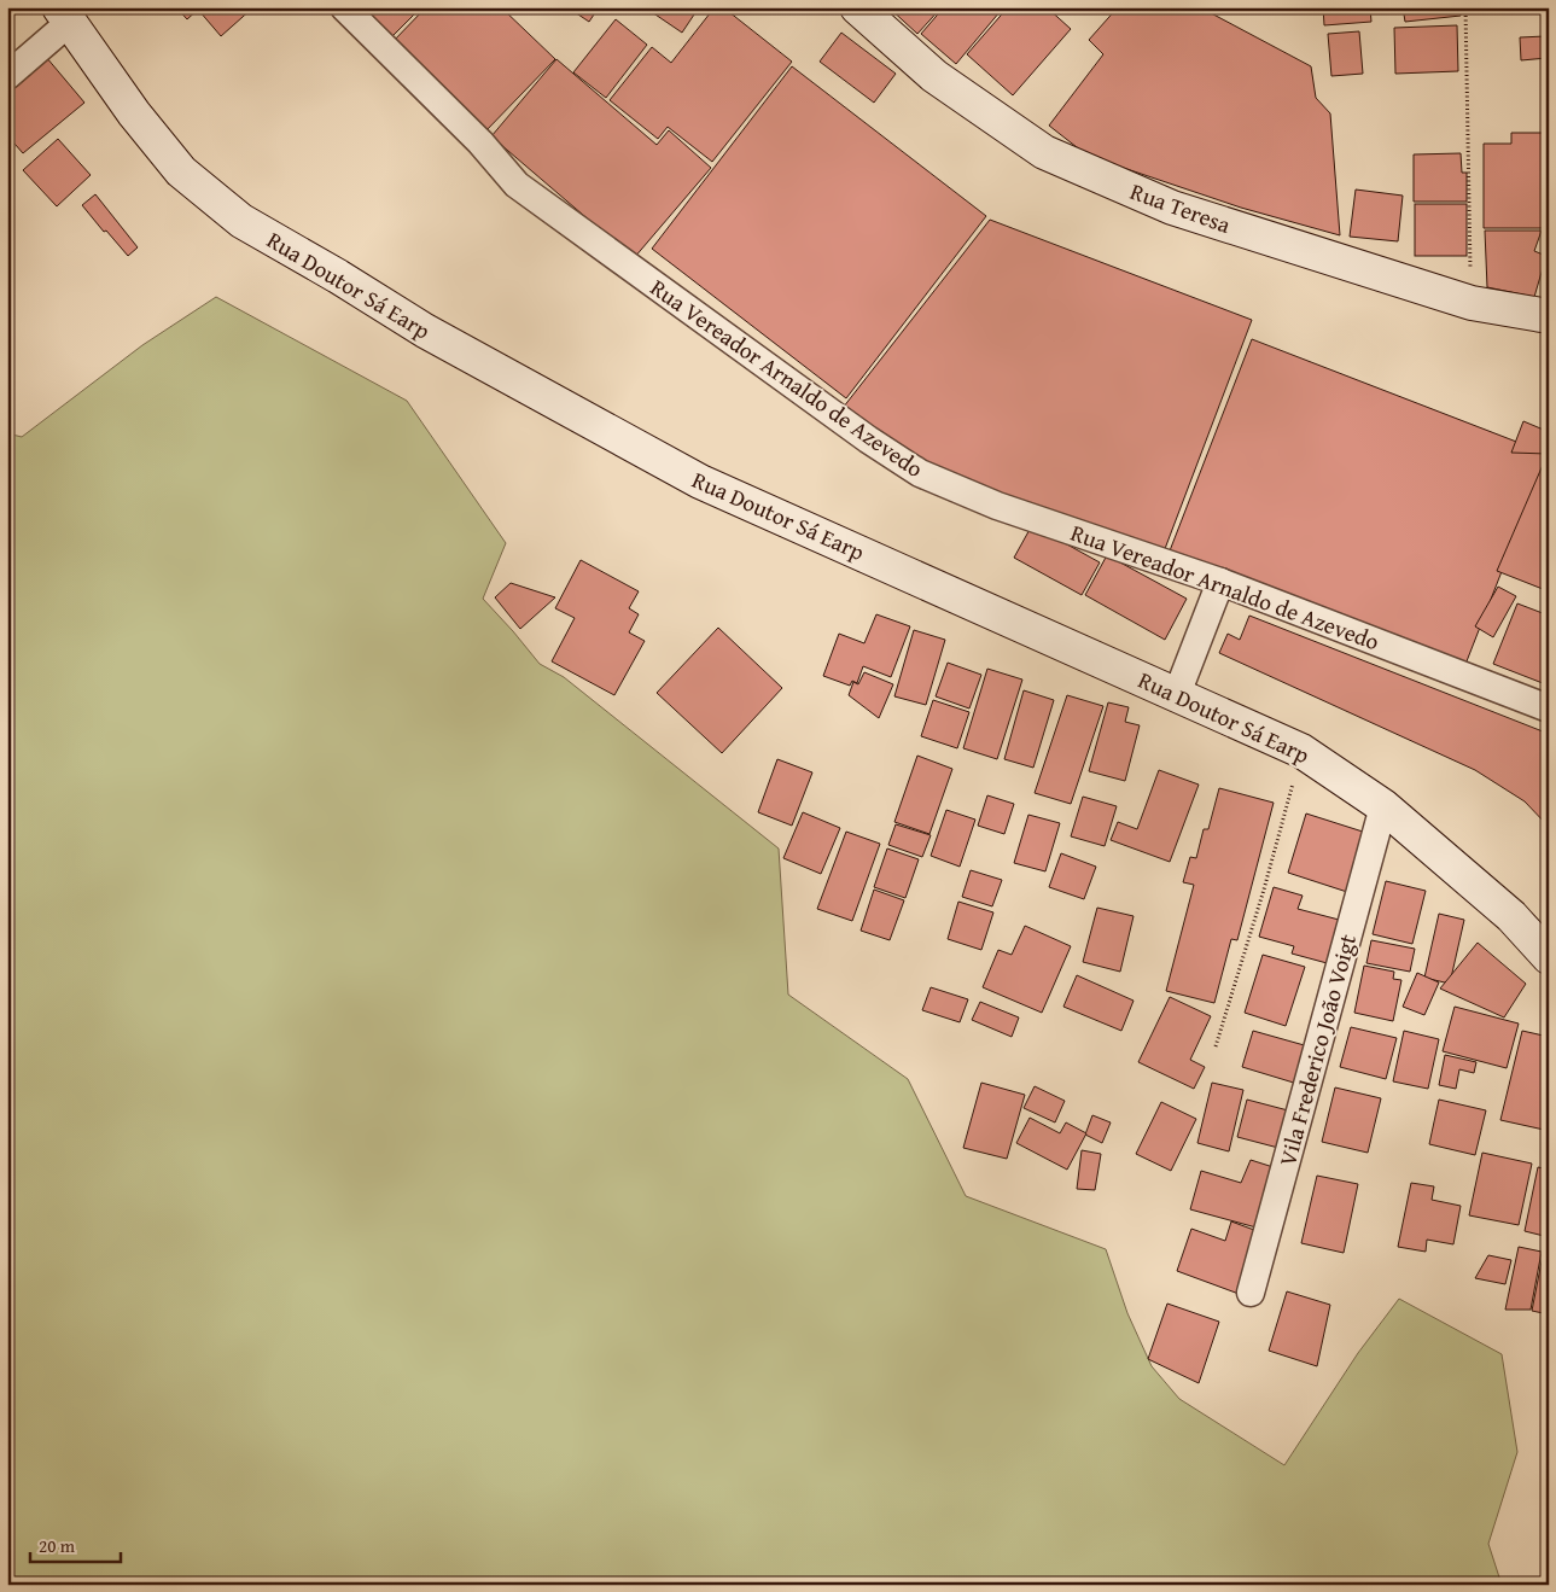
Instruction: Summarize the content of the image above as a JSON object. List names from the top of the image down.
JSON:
{
  "streets": {
    "main road": ["Rua Teresa", "Rua Doutor Sá Earp"],
    "street": ["Rua Vereador Arnaldo de Azevedo", "Vila Frederico João Voigt"]
  },
  "crossings": [
    ["Rua Doutor Sá Earp", "Vila Frederico João Voigt"]
  ],
  "scale_bar": "20 m"
}
